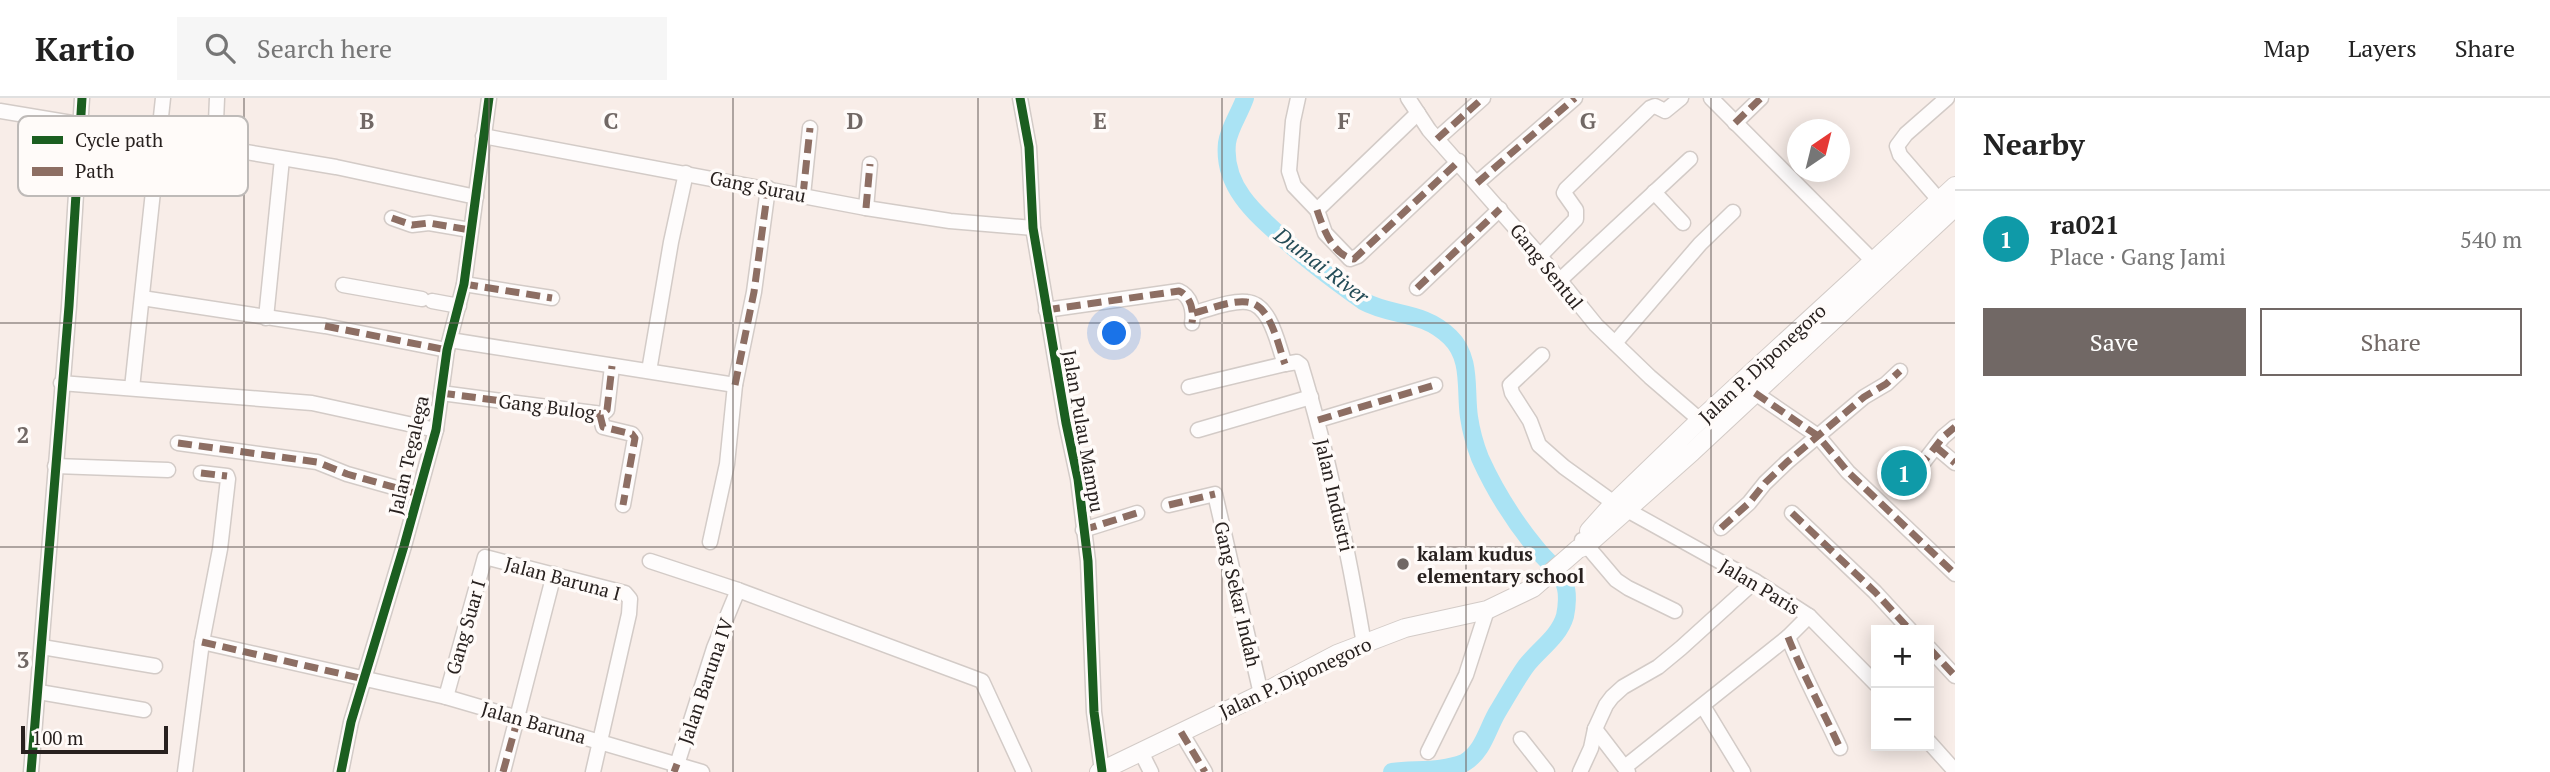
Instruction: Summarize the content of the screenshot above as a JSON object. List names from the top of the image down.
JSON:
{
  "streets": {
    "main road": ["Jalan P. Diponegoro"],
    "street": [
      "Gang Surau",
      "Gang Sentul",
      "Gang Bulog",
      "Jalan Pulau Mampu",
      "Jalan Tegalega",
      "Jalan Industri",
      "Jalan Baruna I",
      "Jalan Paris",
      "Gang Sekar Indah",
      "Gang Suar I",
      "Jalan Baruna IV",
      "Jalan Baruna"
    ]
  },
  "crossings": [
    ["Gang Surau", "Jalan Pulau Mampu"],
    ["Gang Surau", "Jalan Tegalega"],
    ["Gang Sentul", "Jalan P. Diponegoro"],
    ["Jalan P. Diponegoro", "Jalan Pulau Mampu"],
    ["Jalan P. Diponegoro", "Jalan Industri"],
    ["Jalan P. Diponegoro", "Jalan Paris"],
    ["Jalan P. Diponegoro", "Gang Sekar Indah"],
    ["Gang Bulog", "Jalan Tegalega"],
    ["Jalan Tegalega", "Jalan Baruna"],
    ["Jalan Baruna I", "Gang Suar I"],
    ["Jalan Baruna I", "Jalan Baruna"],
    ["Gang Suar I", "Jalan Baruna"],
    ["Jalan Baruna IV", "Jalan Baruna"]
  ],
  "water": ["Dumai River"],
  "places": ["kalam kudus elementary school"],
  "legend": ["Cycle path", "Path"],
  "scale_bar": "100 m",
  "north": "top right",
  "page": {
    "header": "Kartio",
    "search": "Search here",
    "nav": ["Map", "Layers", "Share"],
    "heading": "Nearby",
    "list": [
      {
        "mark": "1",
        "name": "ra021",
        "note": "Place · Gang Jami",
        "value": "540 m"
      }
    ],
    "buttons": ["Save", "Share"],
    "pins": "1",
    "map_buttons": ["+", "−"],
    "scale": "100 m"
  },
  "grid": {
    "columns": [
      "B",
      "C",
      "D",
      "E",
      "F",
      "G"
    ],
    "rows": ["2", "3"]
  }
}
